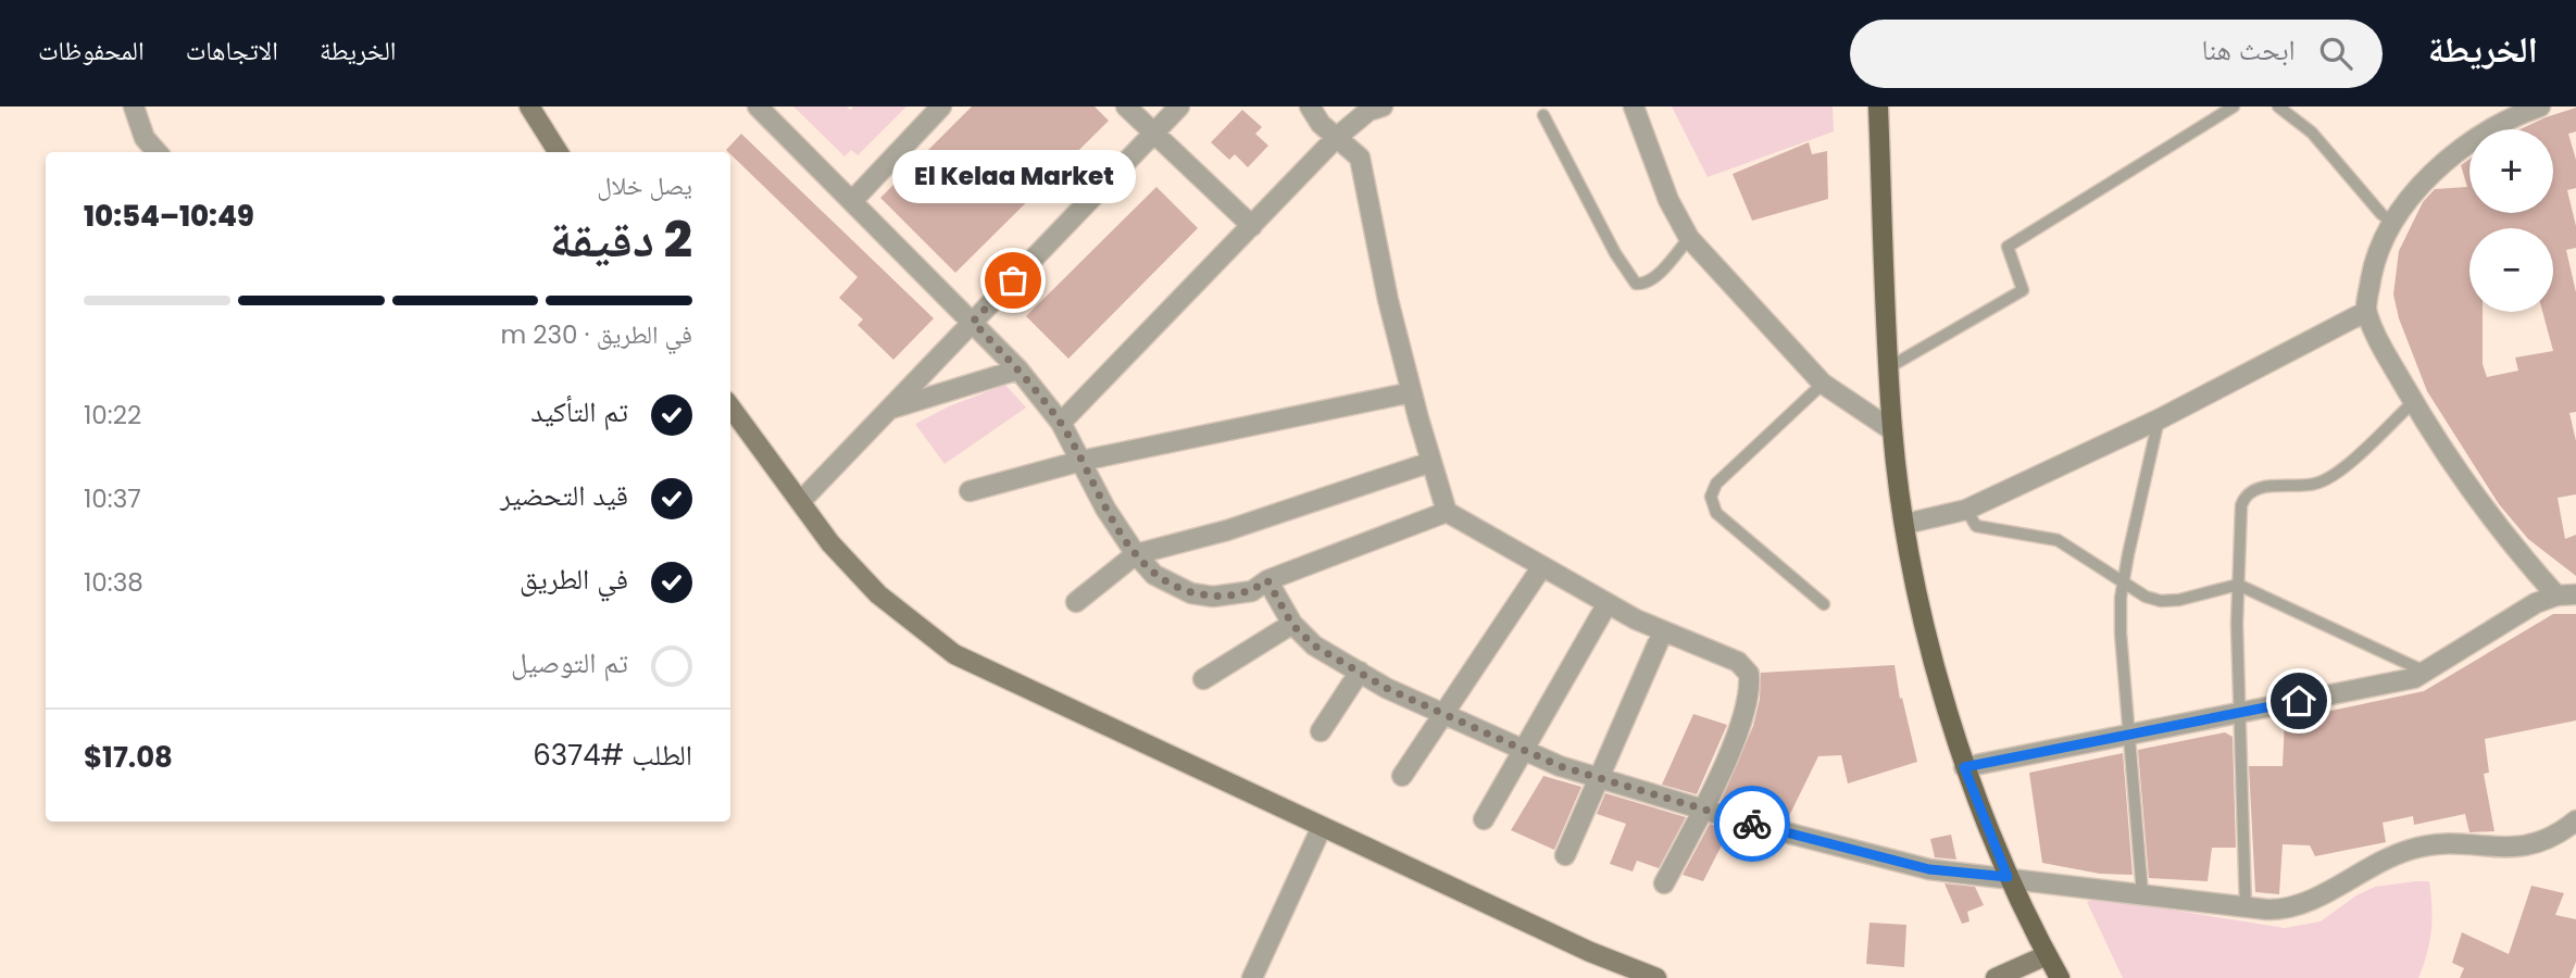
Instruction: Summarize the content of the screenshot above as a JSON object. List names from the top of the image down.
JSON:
{
  "places": ["El Kelaa Market"],
  "page": {
    "header": "الخريطة",
    "search": "ابحث هنا",
    "nav": ["الخريطة", "الاتجاهات", "المحفوظات"],
    "map_buttons": ["+", "−"],
    "bubble": "El Kelaa Market",
    "heading": ["2 دقيقة", "يصل خلال", "10:49–10:54"],
    "panel": ["الطلب #6374", "$17.08"],
    "bar": "في الطريق · 230 m",
    "list": [
      ["تم التأكيد", "10:22"],
      ["قيد التحضير", "10:37"],
      ["في الطريق", "10:38"],
      "تم التوصيل"
    ]
  }
}
